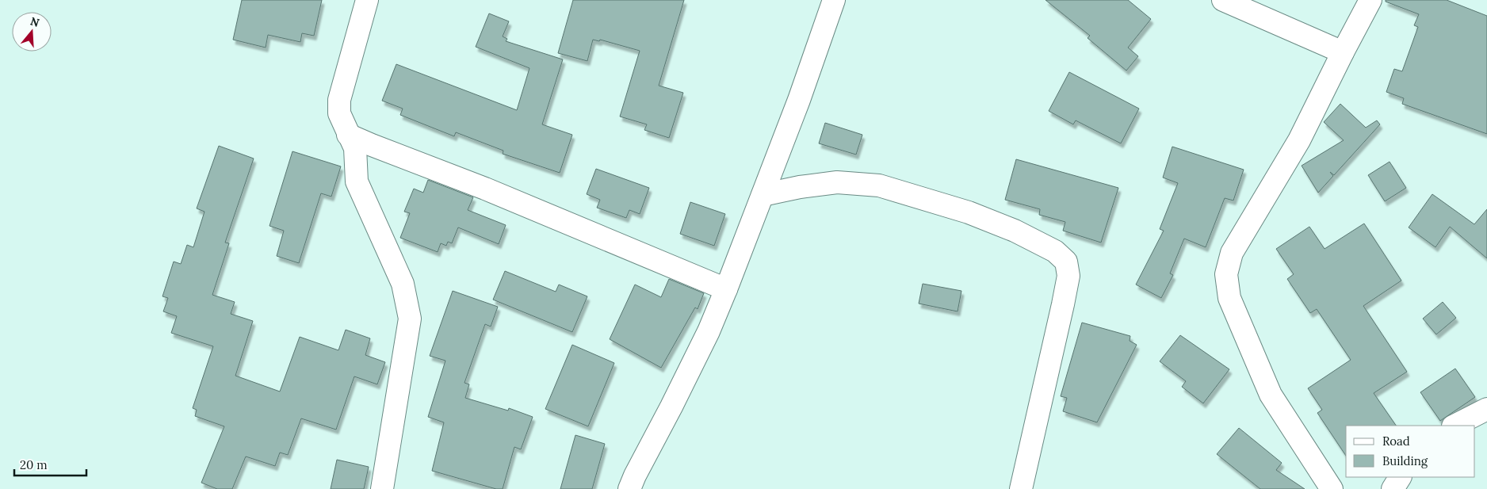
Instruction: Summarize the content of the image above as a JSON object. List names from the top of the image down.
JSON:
{
  "legend": ["Road", "Building"],
  "scale_bar": "20 m",
  "north": "top"
}
